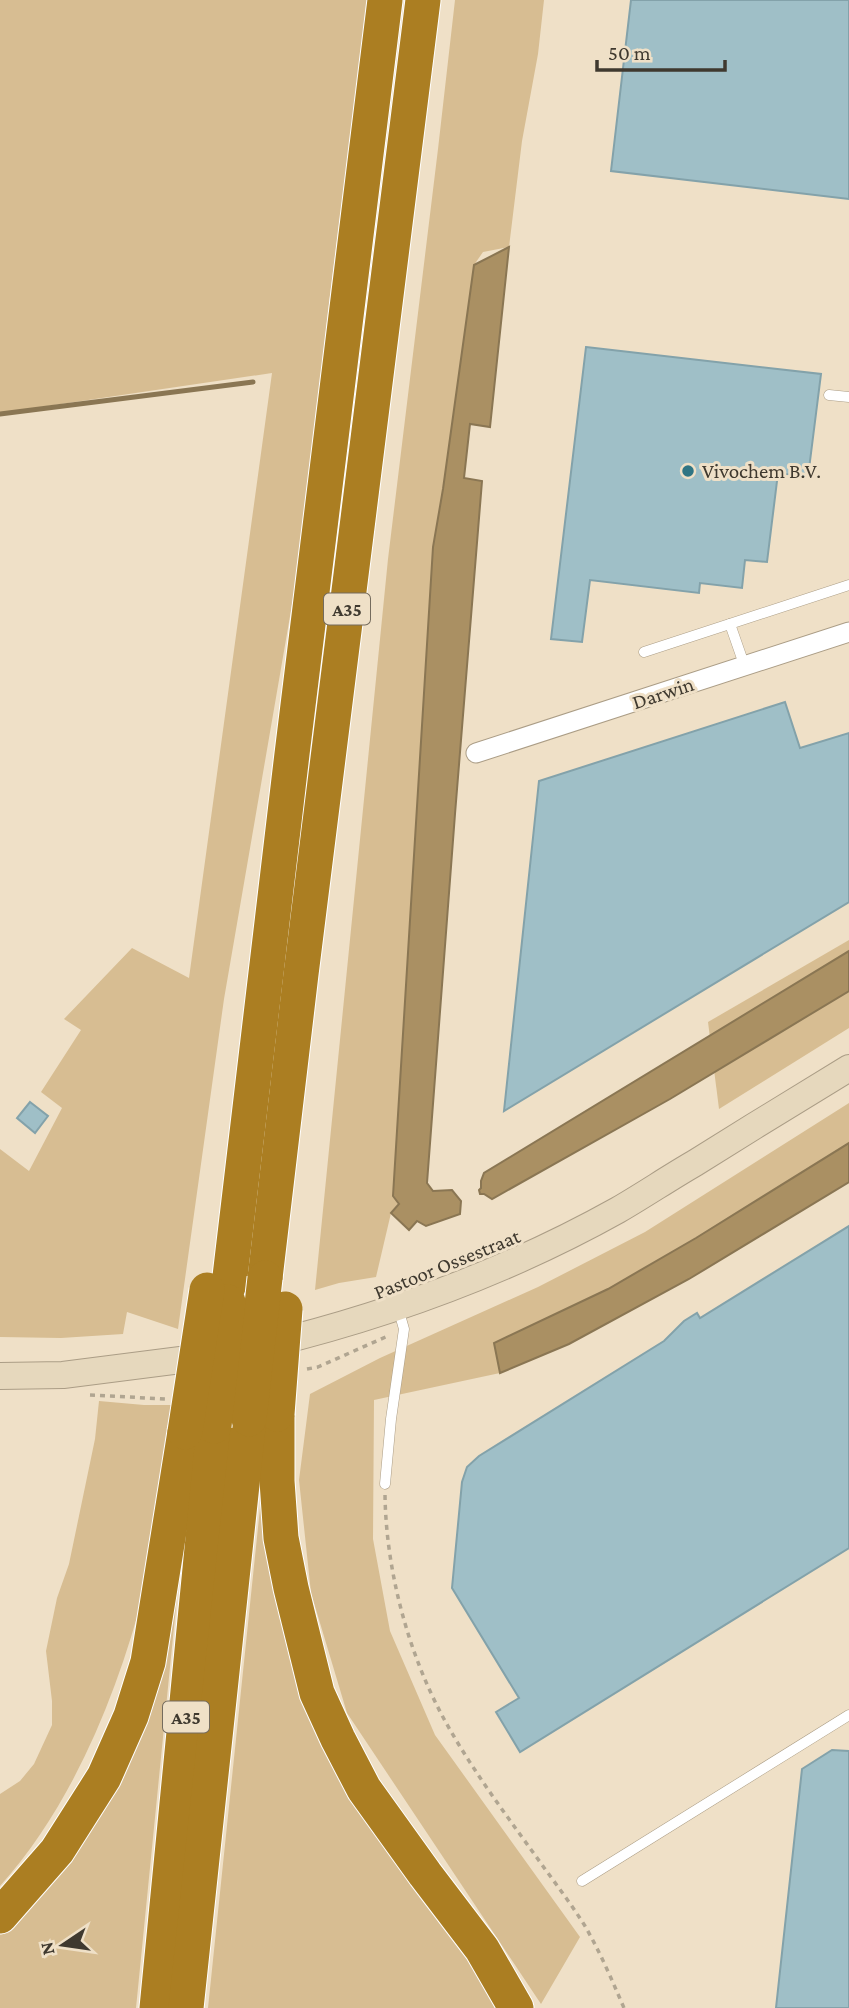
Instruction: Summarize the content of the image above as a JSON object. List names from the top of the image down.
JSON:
{
  "streets": {
    "highway": ["A35"],
    "main road": ["Pastoor Ossestraat"],
    "street": ["Darwin"]
  },
  "places": ["Vivochem B.V."],
  "scale_bar": "50 m",
  "north": "left"
}
